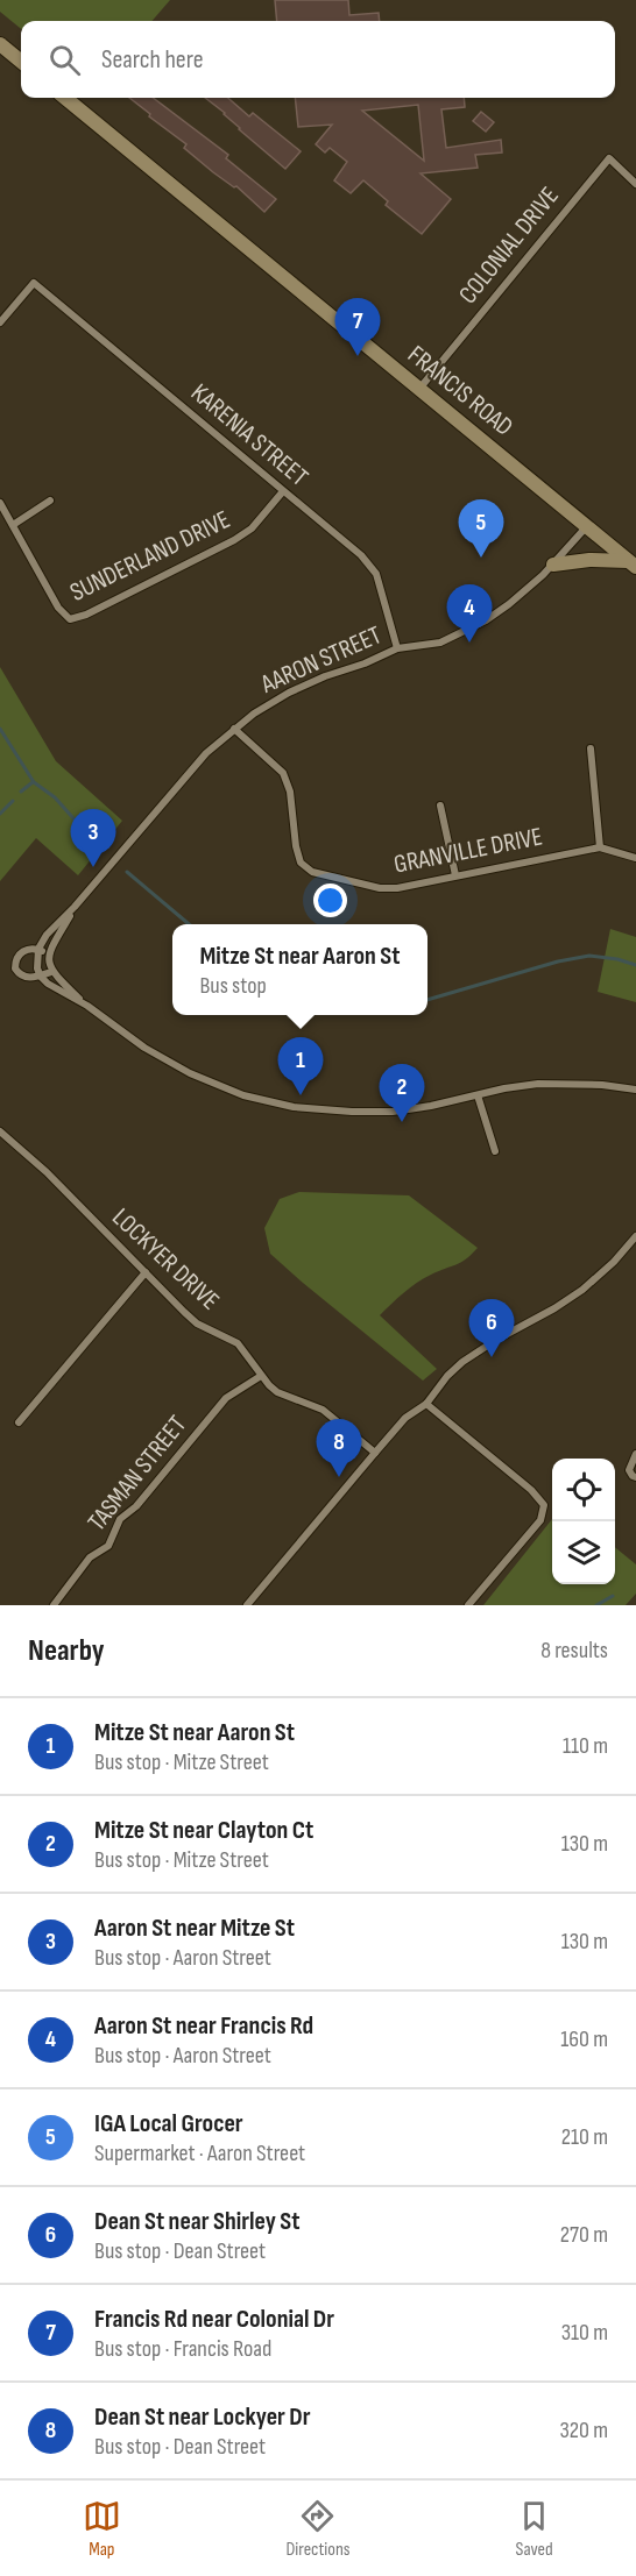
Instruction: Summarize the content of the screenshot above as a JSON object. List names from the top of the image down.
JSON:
{
  "streets": {
    "main road": ["FRANCIS ROAD"],
    "street": [
      "COLONIAL DRIVE",
      "KARENIA STREET",
      "SUNDERLAND DRIVE",
      "AARON STREET",
      "GRANVILLE DRIVE",
      "LOCKYER DRIVE",
      "TASMAN STREET"
    ]
  },
  "crossings": [
    ["COLONIAL DRIVE", "FRANCIS ROAD"],
    ["FRANCIS ROAD", "AARON STREET"],
    ["KARENIA STREET", "SUNDERLAND DRIVE"],
    ["KARENIA STREET", "AARON STREET"],
    ["AARON STREET", "GRANVILLE DRIVE"],
    ["LOCKYER DRIVE", "TASMAN STREET"]
  ],
  "page": {
    "search": "Search here",
    "pins": [
      "7",
      "5",
      "4",
      "3",
      "1",
      "2",
      "6",
      "8"
    ],
    "popup": ["Mitze St near Aaron St", "Bus stop"],
    "heading": ["Nearby", "8 results"],
    "list": [
      {
        "mark": "1",
        "name": "Mitze St near Aaron St",
        "note": "Bus stop · Mitze Street",
        "value": "110 m"
      },
      {
        "mark": "2",
        "name": "Mitze St near Clayton Ct",
        "note": "Bus stop · Mitze Street",
        "value": "130 m"
      },
      {
        "mark": "3",
        "name": "Aaron St near Mitze St",
        "note": "Bus stop · Aaron Street",
        "value": "130 m"
      },
      {
        "mark": "4",
        "name": "Aaron St near Francis Rd",
        "note": "Bus stop · Aaron Street",
        "value": "160 m"
      },
      {
        "mark": "5",
        "name": "IGA Local Grocer",
        "note": "Supermarket · Aaron Street",
        "value": "210 m"
      },
      {
        "mark": "6",
        "name": "Dean St near Shirley St",
        "note": "Bus stop · Dean Street",
        "value": "270 m"
      },
      {
        "mark": "7",
        "name": "Francis Rd near Colonial Dr",
        "note": "Bus stop · Francis Road",
        "value": "310 m"
      },
      {
        "mark": "8",
        "name": "Dean St near Lockyer Dr",
        "note": "Bus stop · Dean Street",
        "value": "320 m"
      }
    ],
    "nav": ["Map", "Directions", "Saved"]
  }
}
